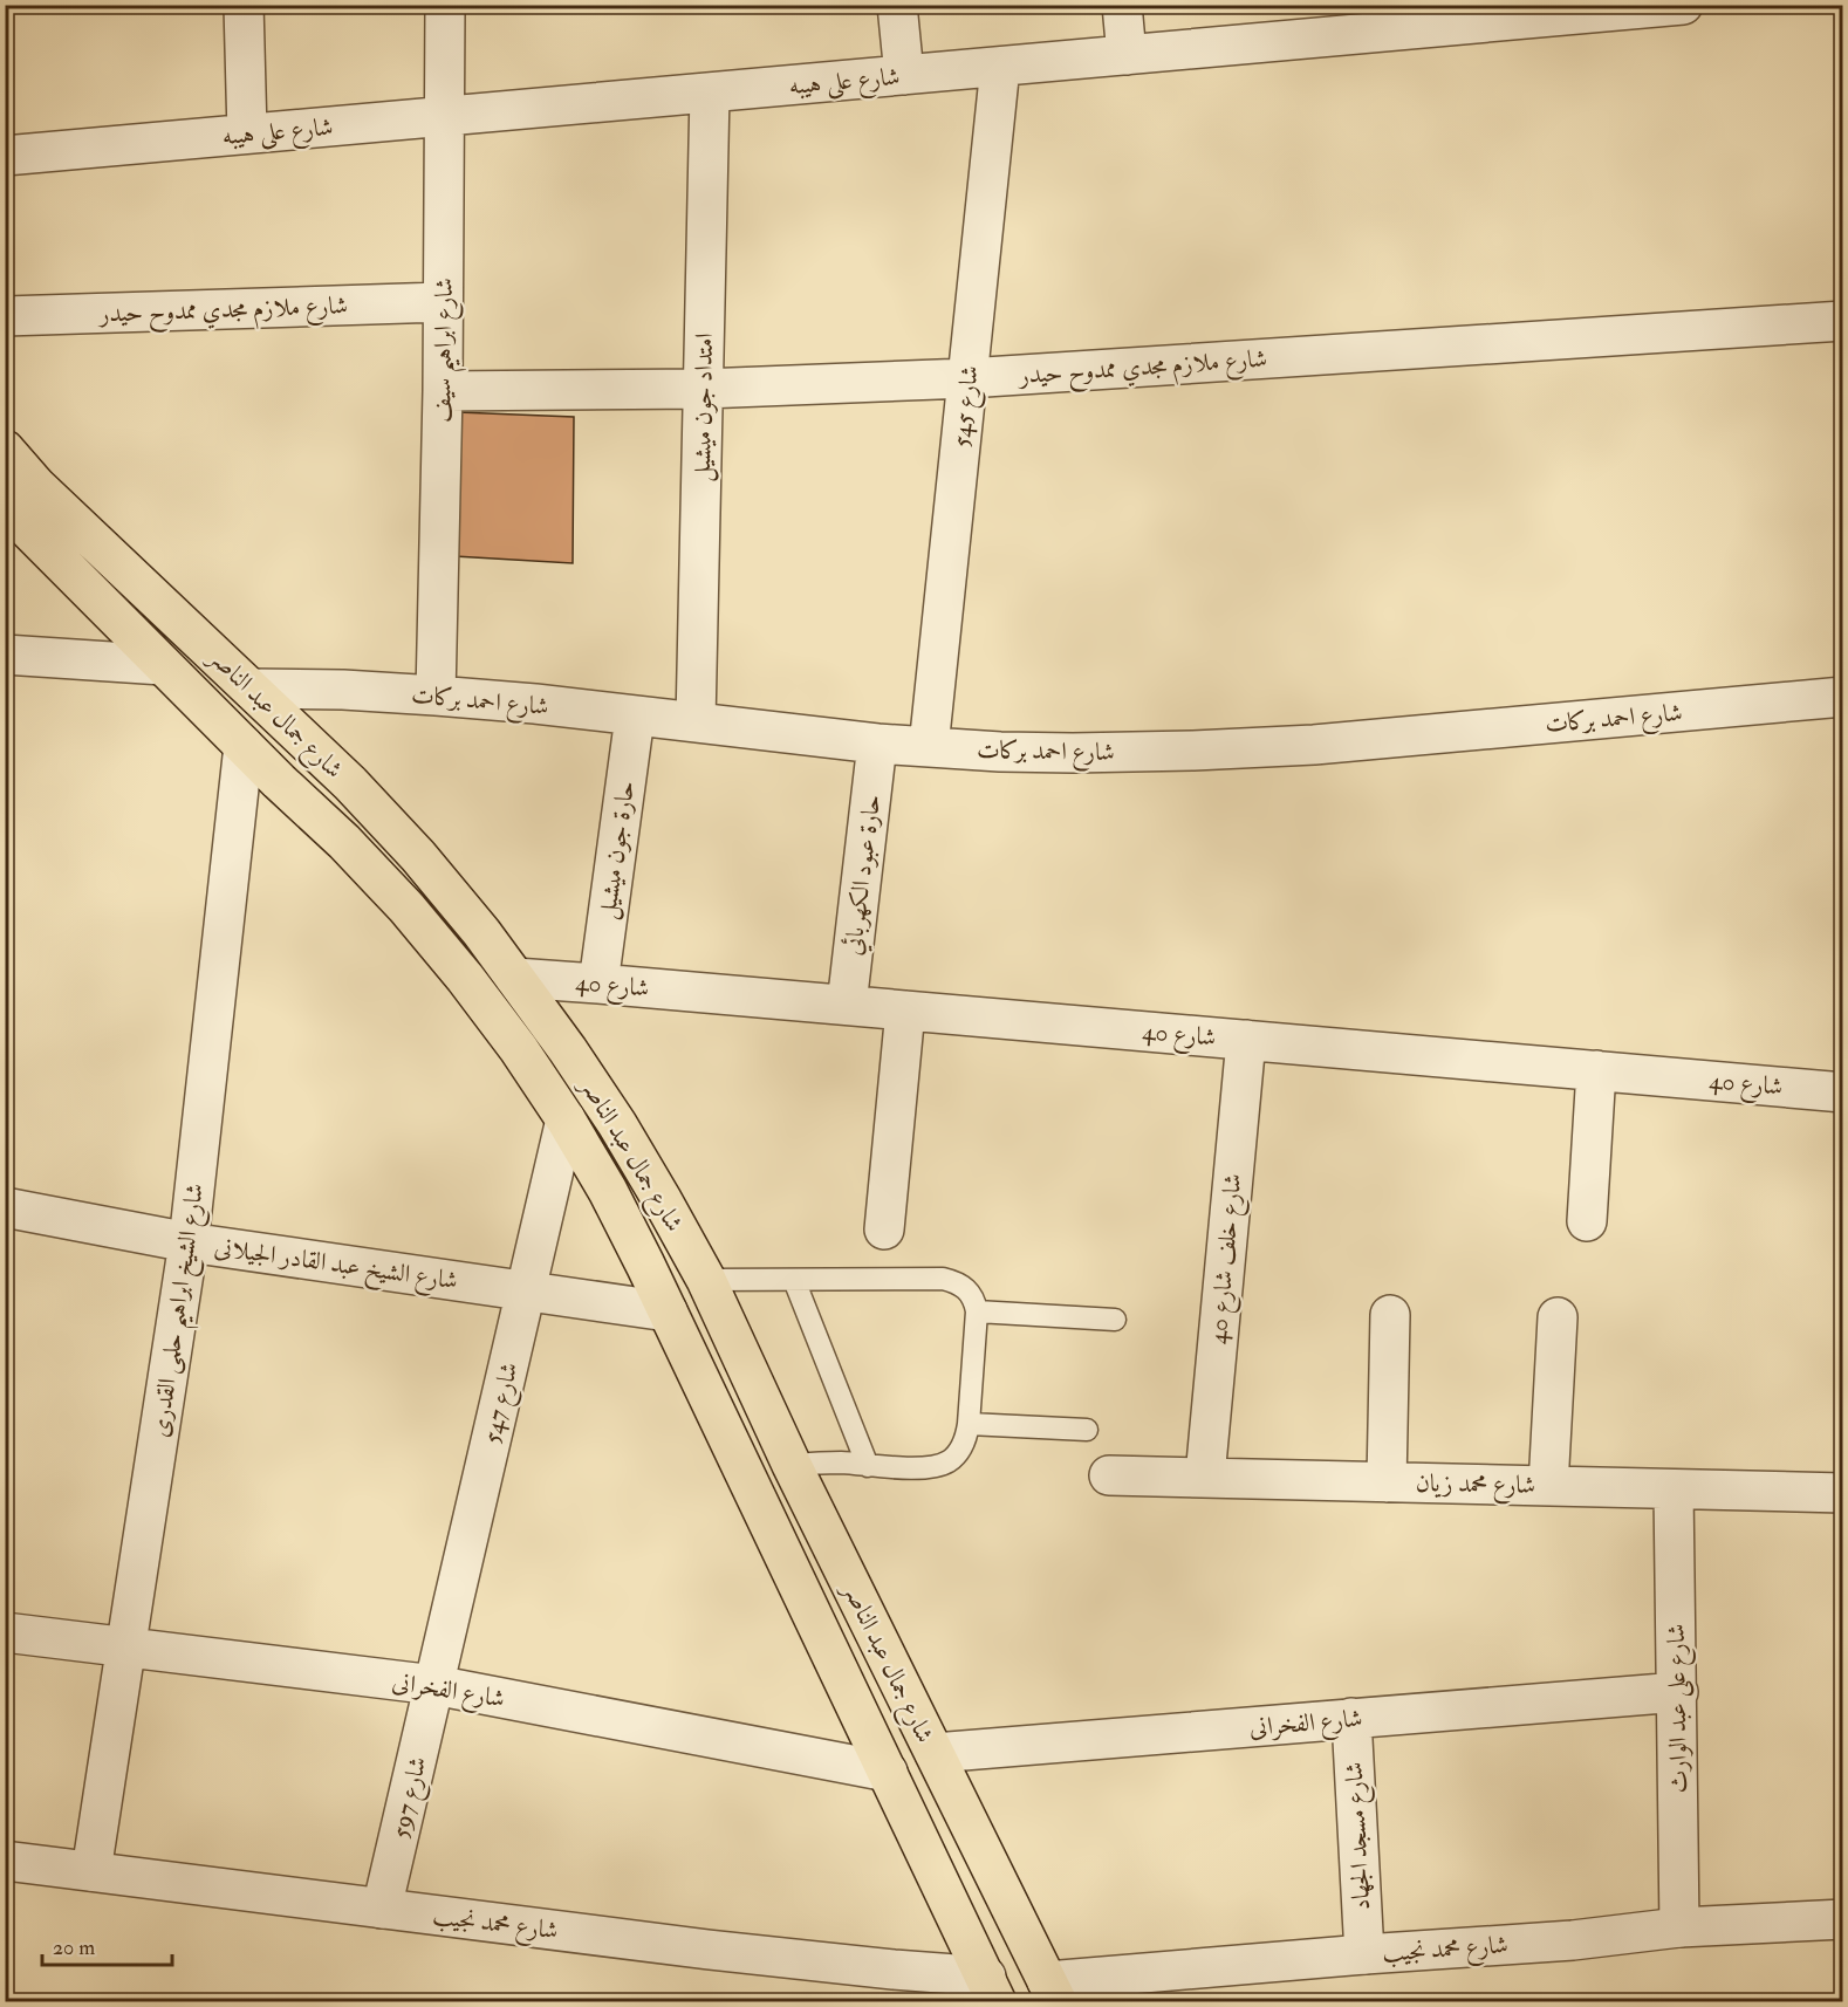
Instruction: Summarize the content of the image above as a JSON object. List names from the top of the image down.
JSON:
{
  "streets": {
    "main road": ["شارع جمال عبد الناصر"],
    "street": [
      "شارع على هيبه",
      "شارع ملازم مجدي ممدوح حيدر",
      "شارع ابراهيم سيف",
      "شارع 545",
      "امتداد جون ميشيل",
      "شارع احمد بركات",
      "حارة جون ميشيل",
      "حارة عبود الكهربائي",
      "شارع 40",
      "شارع خلف شارع 40",
      "شارع الشيخ عبد القادر الجيلانى",
      "شارع الشيخ ابراهيم حلمى القدرى",
      "شارع 547",
      "شارع محمد زيان",
      "شارع الفخرانى",
      "شارع على عبد الوارث",
      "شارع 597",
      "شارع مسجد الجهاد",
      "شارع محمد نجيب"
    ]
  },
  "crossings": [
    ["شارع على هيبه", "شارع ابراهيم سيف"],
    ["شارع على هيبه", "شارع 545"],
    ["شارع على هيبه", "امتداد جون ميشيل"],
    ["شارع ملازم مجدي ممدوح حيدر", "شارع ابراهيم سيف"],
    ["شارع ملازم مجدي ممدوح حيدر", "شارع 545"],
    ["شارع ملازم مجدي ممدوح حيدر", "امتداد جون ميشيل"],
    ["شارع ابراهيم سيف", "شارع احمد بركات"],
    ["شارع 545", "شارع احمد بركات"],
    ["امتداد جون ميشيل", "شارع احمد بركات"],
    ["شارع احمد بركات", "شارع جمال عبد الناصر"],
    ["شارع احمد بركات", "حارة جون ميشيل"],
    ["شارع احمد بركات", "حارة عبود الكهربائي"],
    ["شارع جمال عبد الناصر", "شارع 40"],
    ["شارع جمال عبد الناصر", "شارع الشيخ عبد القادر الجيلانى"],
    ["شارع جمال عبد الناصر", "شارع الشيخ ابراهيم حلمى القدرى"],
    ["شارع جمال عبد الناصر", "شارع 547"],
    ["شارع جمال عبد الناصر", "شارع الفخرانى"],
    ["شارع جمال عبد الناصر", "شارع محمد نجيب"],
    ["حارة جون ميشيل", "شارع 40"],
    ["حارة عبود الكهربائي", "شارع 40"],
    ["شارع 40", "شارع خلف شارع 40"],
    ["شارع خلف شارع 40", "شارع محمد زيان"],
    ["شارع الشيخ عبد القادر الجيلانى", "شارع الشيخ ابراهيم حلمى القدرى"],
    ["شارع الشيخ عبد القادر الجيلانى", "شارع 547"],
    ["شارع الشيخ ابراهيم حلمى القدرى", "شارع الفخرانى"],
    ["شارع الشيخ ابراهيم حلمى القدرى", "شارع محمد نجيب"],
    ["شارع 547", "شارع الفخرانى"],
    ["شارع 547", "شارع 597"],
    ["شارع محمد زيان", "شارع على عبد الوارث"],
    ["شارع الفخرانى", "شارع على عبد الوارث"],
    ["شارع الفخرانى", "شارع 597"],
    ["شارع الفخرانى", "شارع مسجد الجهاد"],
    ["شارع على عبد الوارث", "شارع محمد نجيب"],
    ["شارع 597", "شارع محمد نجيب"],
    ["شارع مسجد الجهاد", "شارع محمد نجيب"]
  ],
  "scale_bar": "20 m"
}
